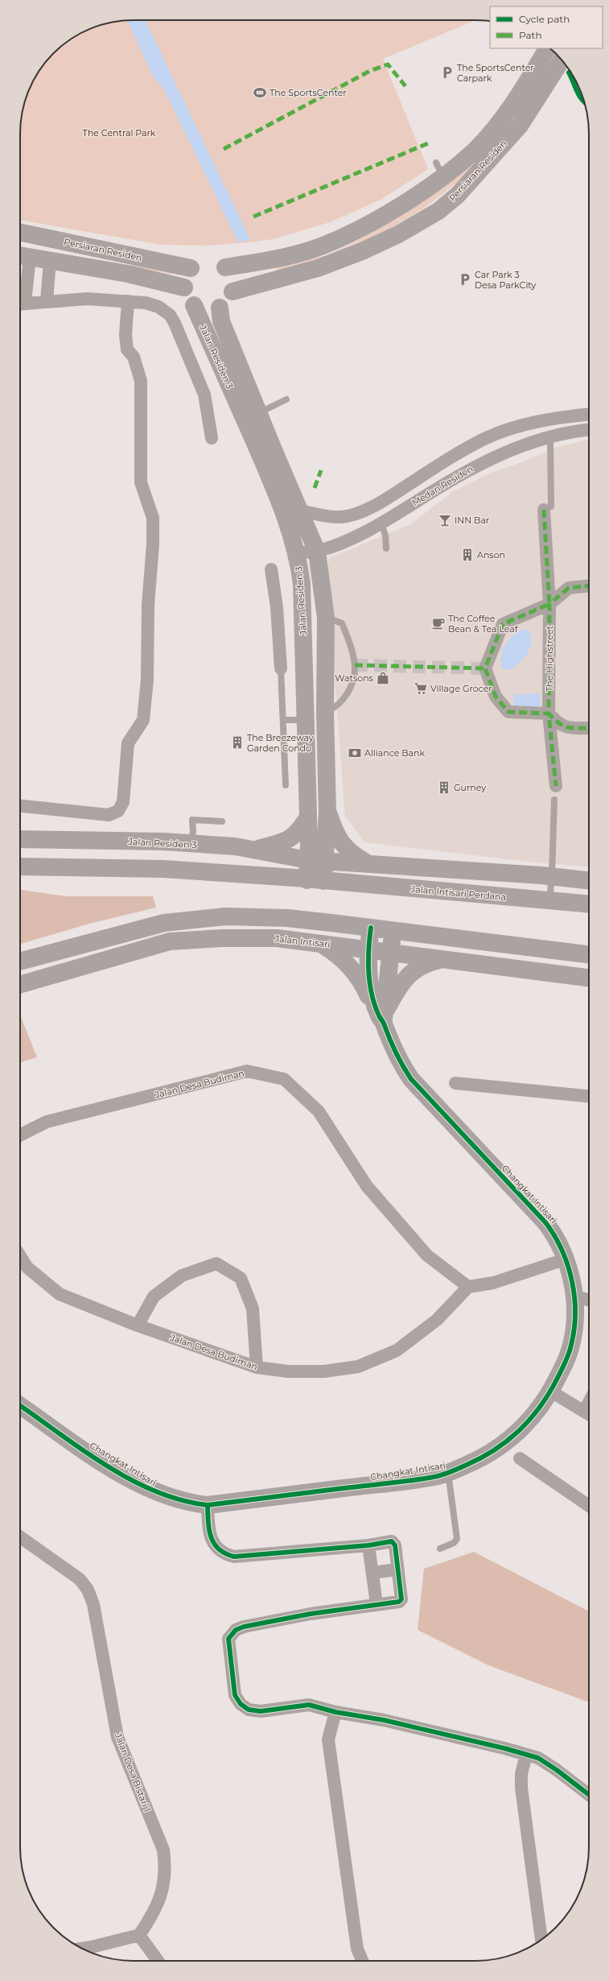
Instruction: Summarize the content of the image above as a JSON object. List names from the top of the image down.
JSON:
{
  "streets": {
    "street": [
      "Persiaran Residen",
      "Jalan Residen 3",
      "Medan Residen",
      "The Highstreet",
      "Jalan Intisari Perdana",
      "Jalan Intisari",
      "Jalan Desa Budiman",
      "Changkat Intisari",
      "Jalan Desa Bistari 1"
    ]
  },
  "crossings": [
    ["Persiaran Residen", "Jalan Residen 3"],
    ["Jalan Residen 3", "Medan Residen"],
    ["Jalan Residen 3", "Jalan Intisari Perdana"],
    ["Jalan Intisari", "Changkat Intisari"]
  ],
  "parks": ["The Central Park"],
  "places": {
    "parking": ["The SportsCenter Carpark", "Car Park 3 Desa ParkCity"],
    "sports": ["The SportsCenter"],
    "bar": ["INN Bar"],
    "building": ["Anson", "The Breezeway Garden Condo", "Gurney"],
    "cafe": ["The Coffee Bean & Tea Leaf"],
    "shop": ["Watsons"],
    "supermarket": ["Village Grocer"],
    "bank": ["Alliance Bank"]
  },
  "legend": ["Cycle path", "Path"]
}
